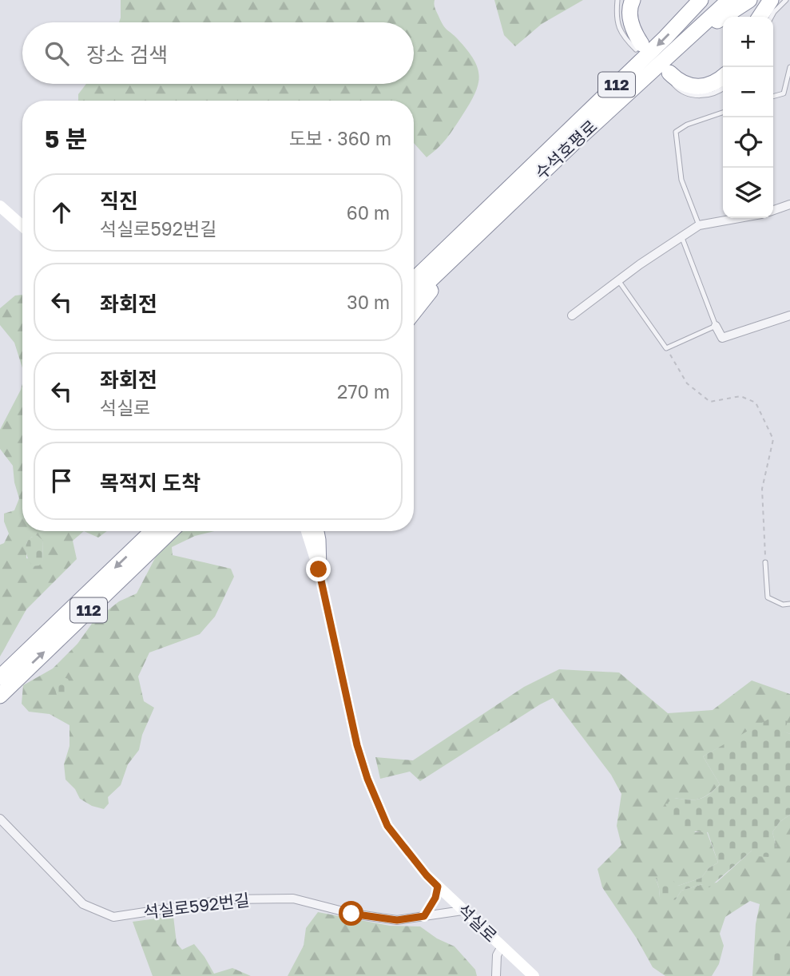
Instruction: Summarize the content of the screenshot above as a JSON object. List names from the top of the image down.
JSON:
{
  "streets": {
    "highway": ["112", "수석호평로"],
    "street": ["석실로592번길", "석실로"]
  },
  "crossings": [
    ["석실로592번길", "석실로"]
  ],
  "page": {
    "map_buttons": ["+", "−"],
    "search": "장소 검색",
    "heading": ["5 분", "도보 · 360 m"],
    "list": [
      ["직진", "석실로592번길", "60 m"],
      ["좌회전", "30 m"],
      ["좌회전", "석실로", "270 m"],
      "목적지 도착"
    ]
  }
}
